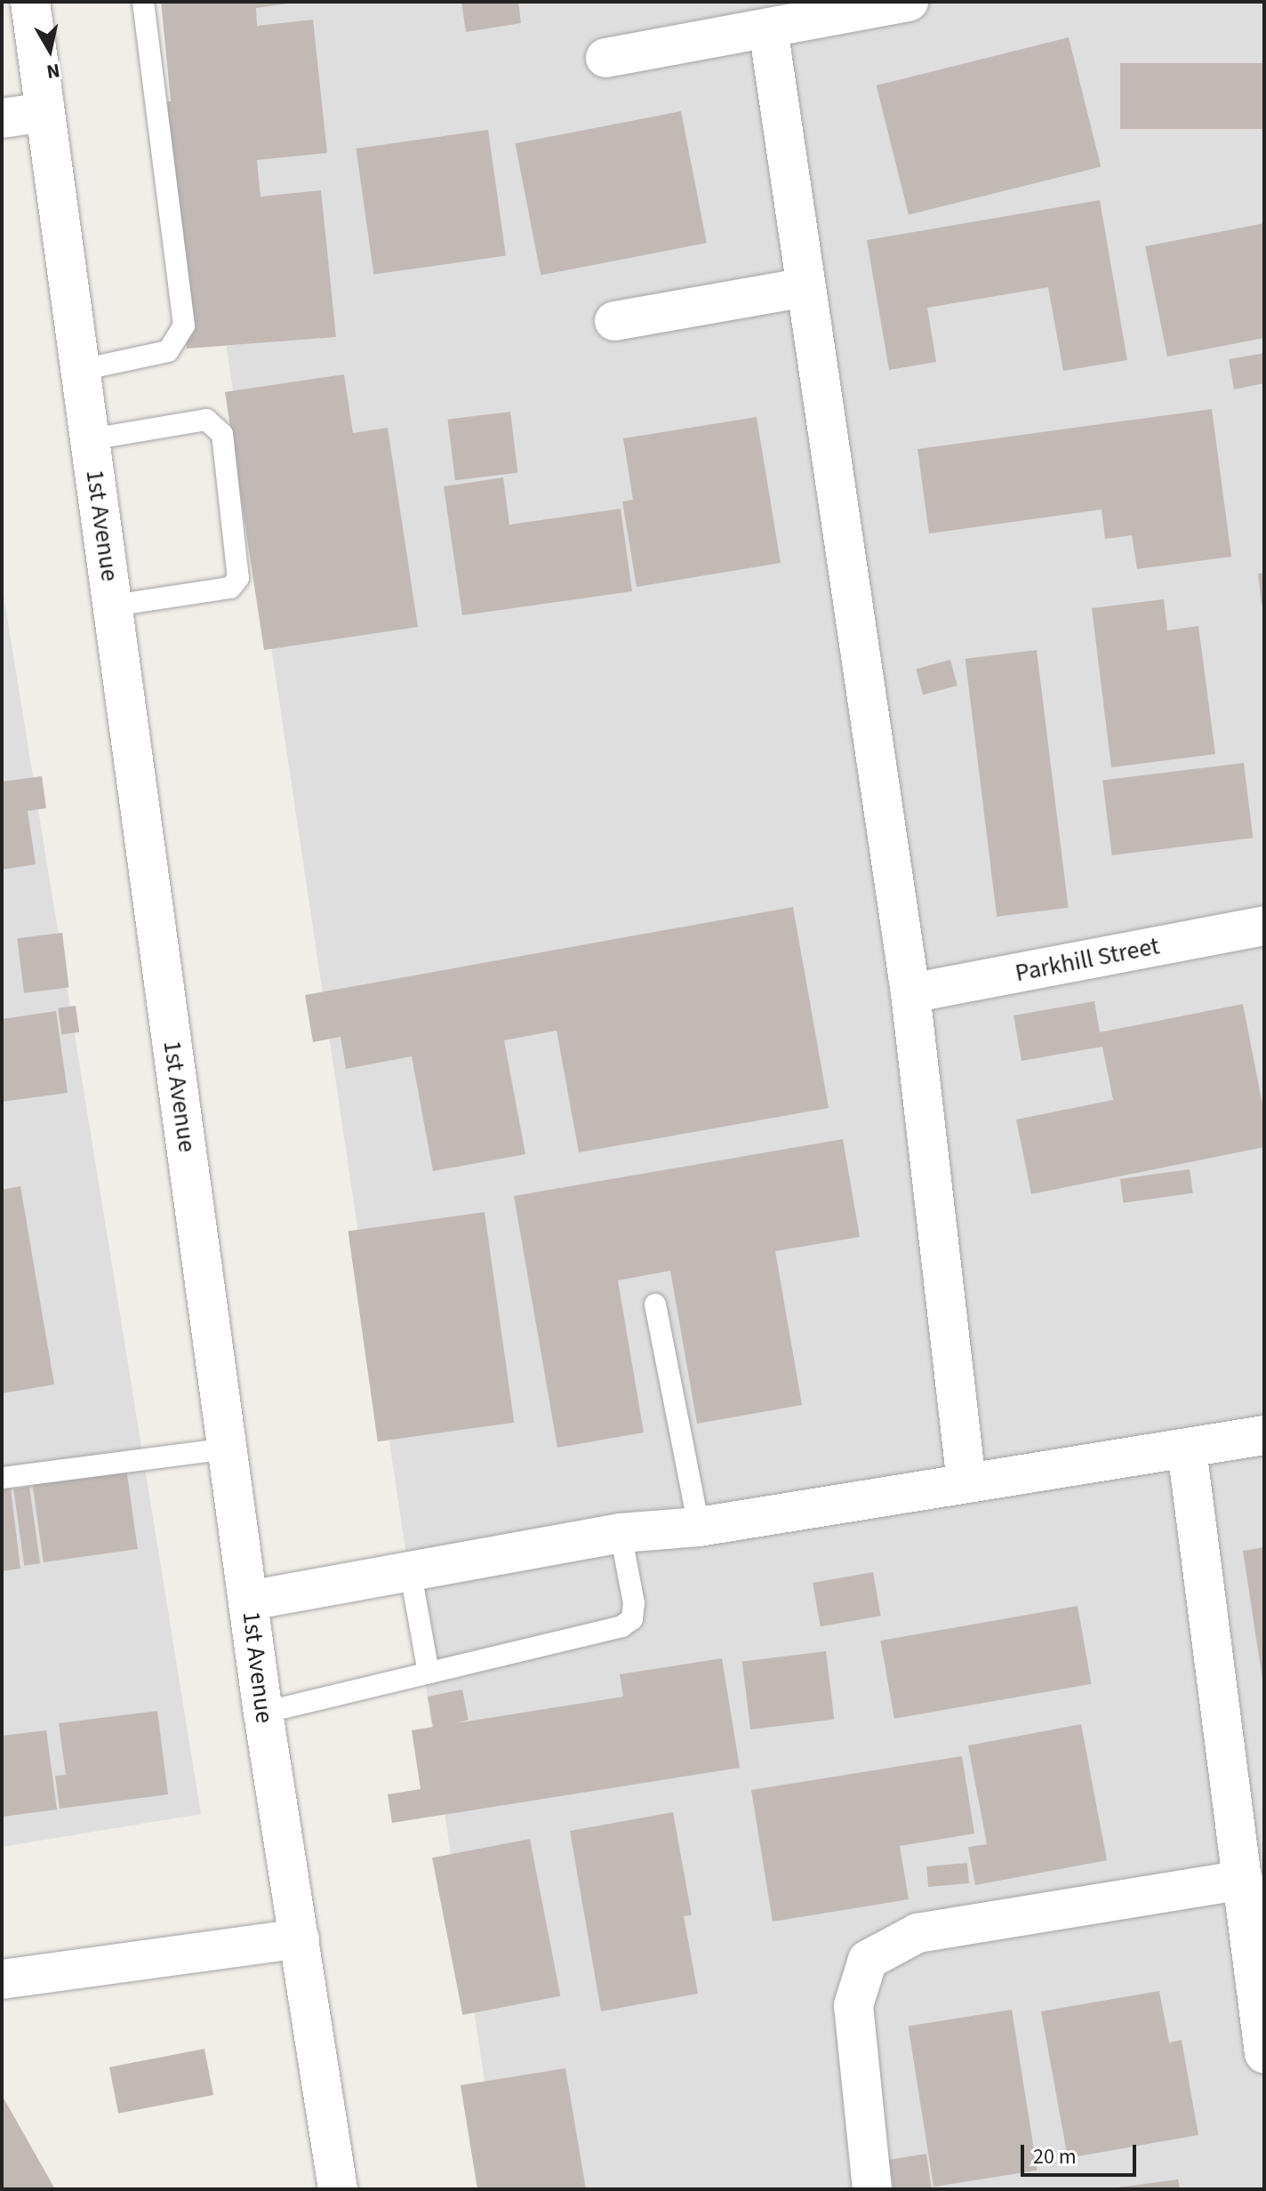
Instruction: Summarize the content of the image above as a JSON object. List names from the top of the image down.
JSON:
{
  "streets": {
    "street": ["1st Avenue", "Parkhill Street"]
  },
  "scale_bar": "20 m",
  "north": "bottom"
}
